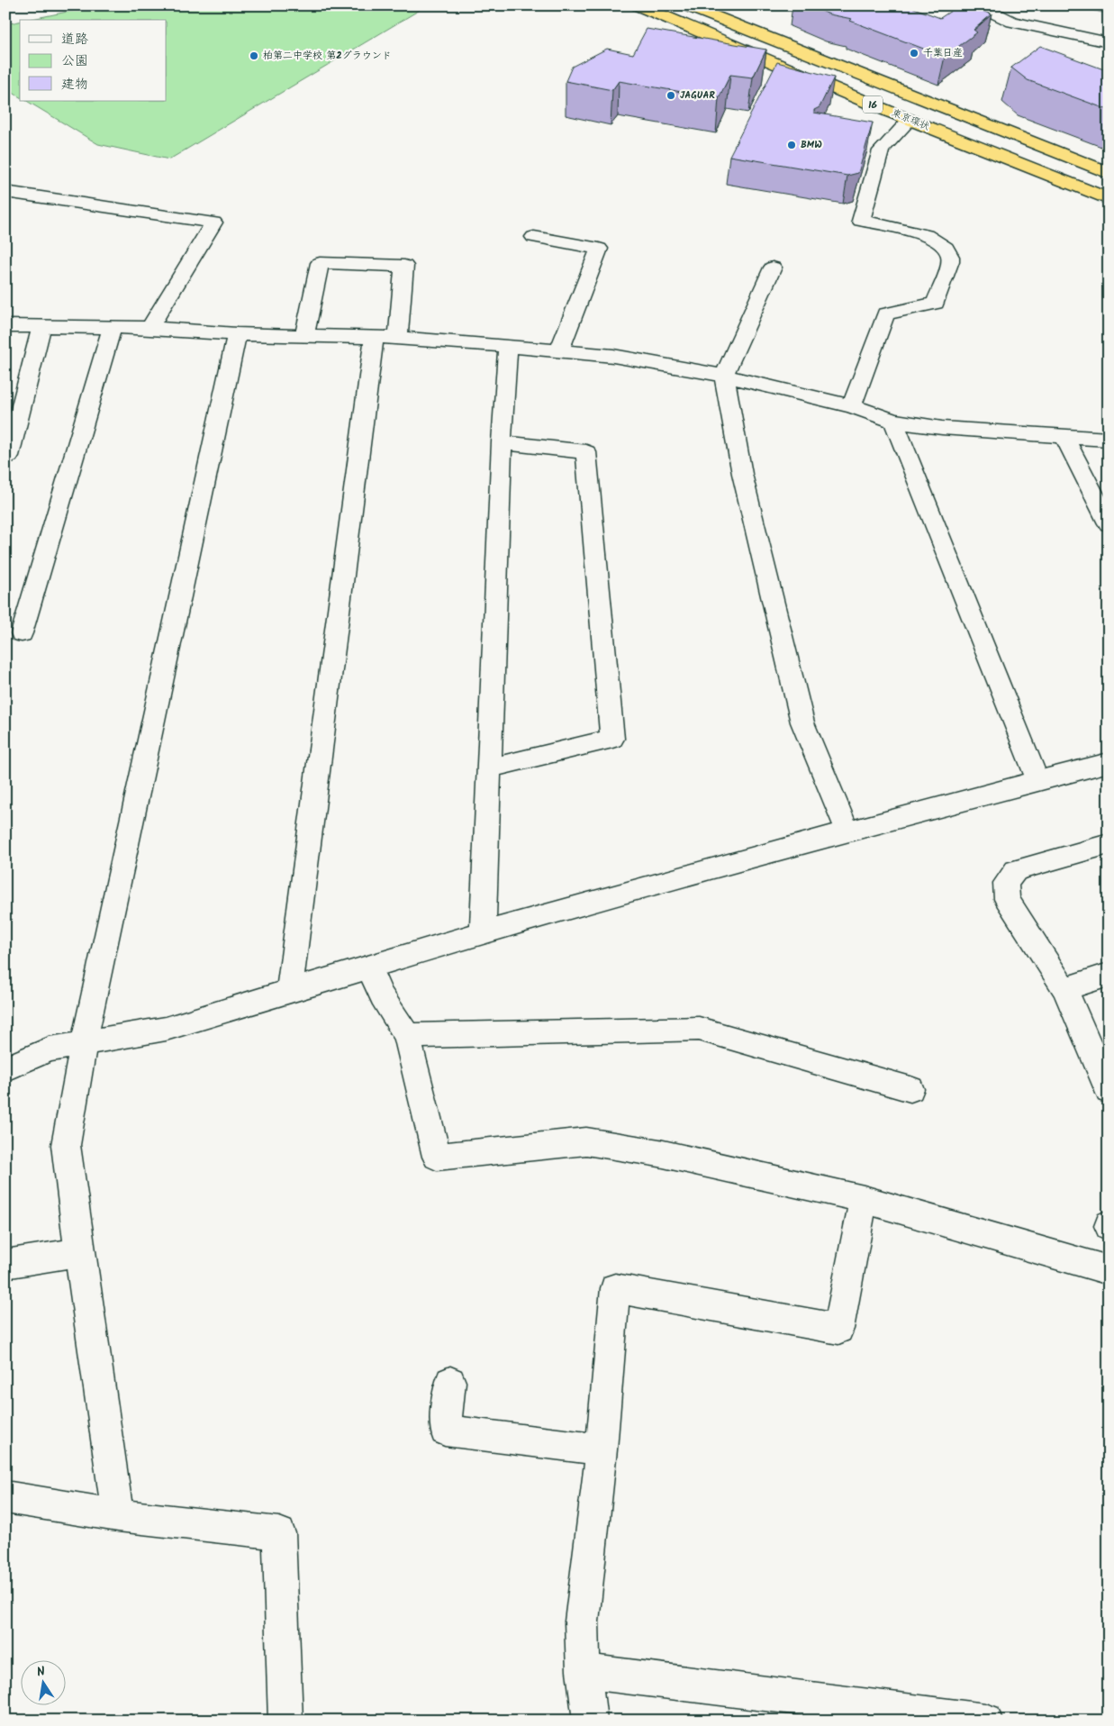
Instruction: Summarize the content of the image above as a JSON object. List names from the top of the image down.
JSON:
{
  "streets": {
    "highway": ["16", "東京環状"]
  },
  "places": [
    "千葉日産",
    "柏第二中学校 第2グラウンド",
    "JAGUAR",
    "BMW"
  ],
  "legend": ["道路", "公園", "建物"],
  "north": "top"
}
